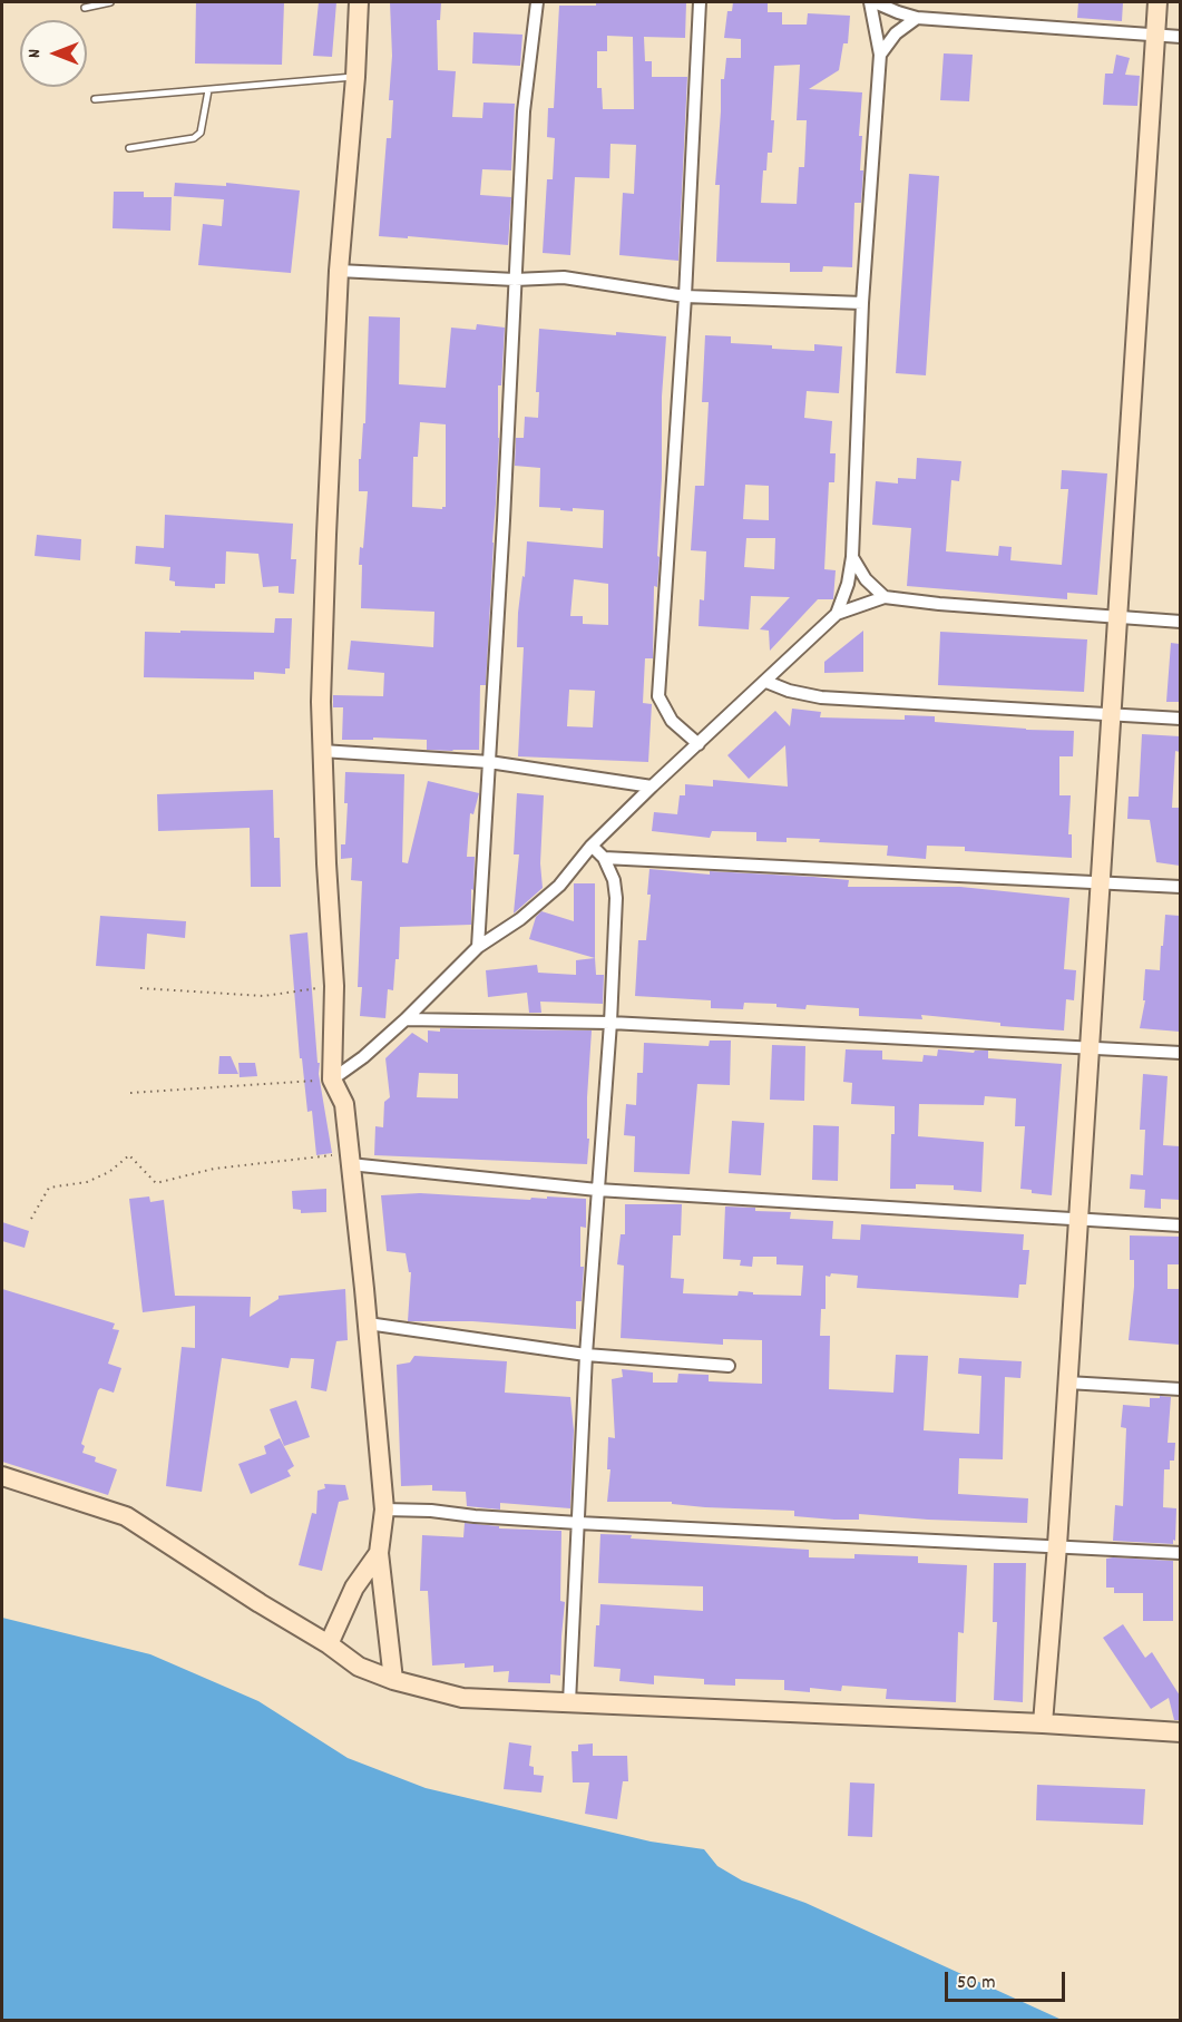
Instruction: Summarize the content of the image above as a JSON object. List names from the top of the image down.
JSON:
{
  "scale_bar": "50 m",
  "north": "left"
}
